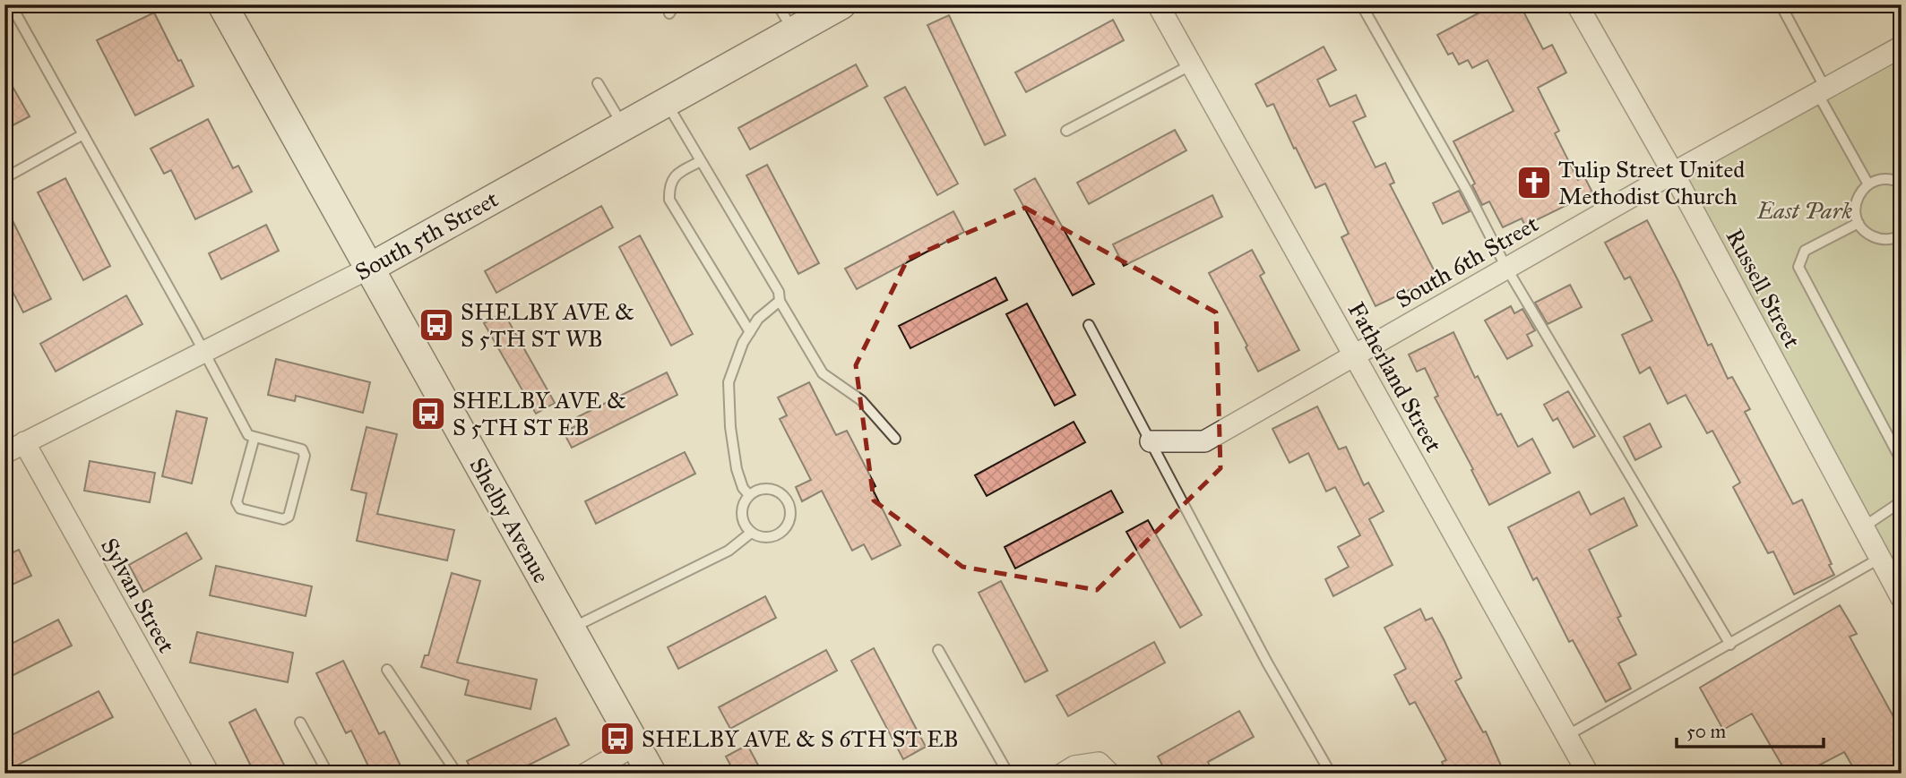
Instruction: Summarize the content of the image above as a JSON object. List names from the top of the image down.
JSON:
{
  "streets": {
    "main road": ["South 5th Street", "Shelby Avenue"],
    "street": [
      "South 6th Street",
      "Russell Street",
      "Fatherland Street",
      "Sylvan Street"
    ]
  },
  "crossings": [
    ["South 5th Street", "Shelby Avenue"],
    ["South 5th Street", "Sylvan Street"],
    ["South 6th Street", "Russell Street"],
    ["South 6th Street", "Fatherland Street"]
  ],
  "parks": ["East Park"],
  "places": {
    "church": ["Tulip Street United Methodist Church"],
    "bus stop": ["SHELBY AVE & S 5TH ST WB", "SHELBY AVE & S 5TH ST EB", "SHELBY AVE & S 6TH ST EB"]
  },
  "scale_bar": "50 m"
}
